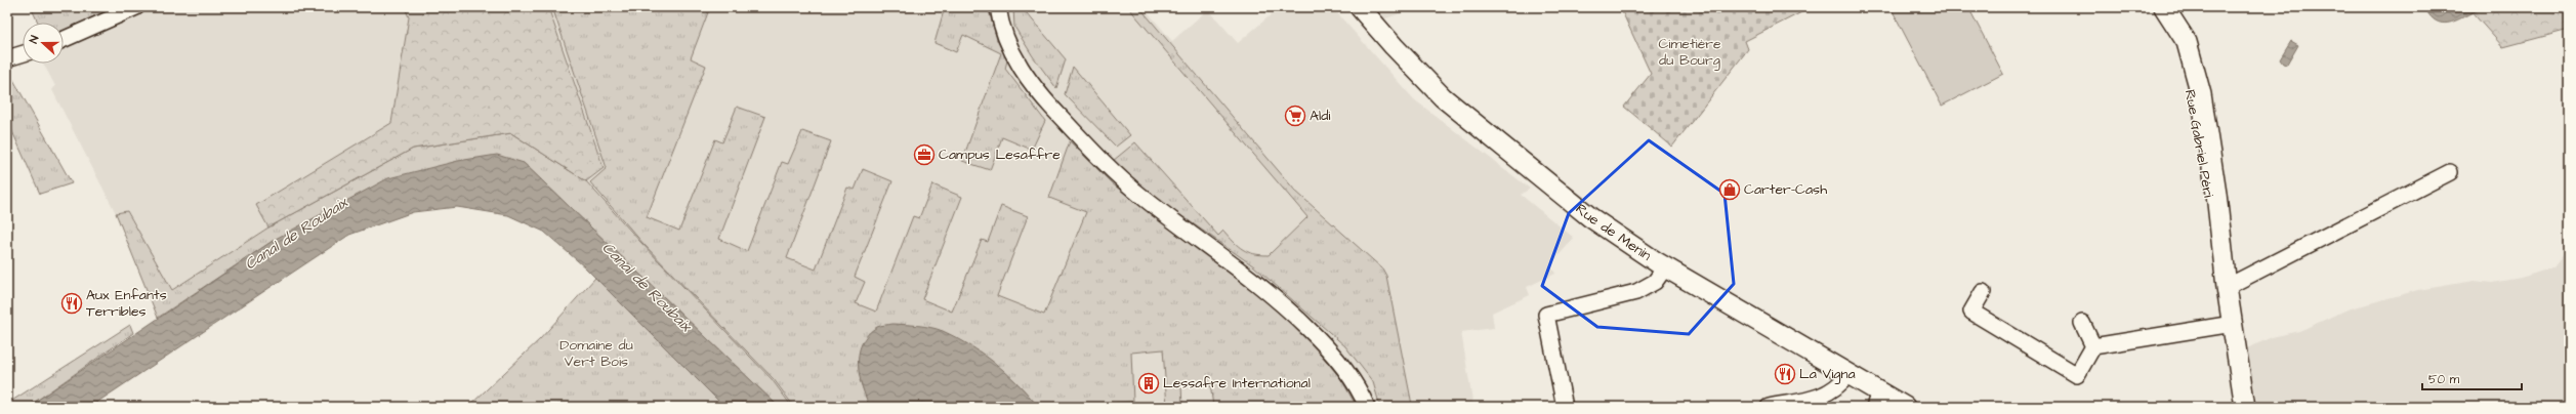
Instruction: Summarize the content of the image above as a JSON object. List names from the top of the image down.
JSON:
{
  "streets": {
    "main road": ["Rue Gabriel Péri", "Rue de Menin"]
  },
  "water": ["Canal de Roubaix"],
  "parks": ["Cimetière du Bourg", "Domaine du Vert Bois"],
  "places": {
    "supermarket": ["Aldi"],
    "office": ["Campus Lesaffre"],
    "shop": ["Carter-Cash"],
    "restaurant": ["Aux Enfants Terribles", "La Vigna"],
    "building": ["Lessafre International"]
  },
  "scale_bar": "50 m",
  "north": "left"
}
